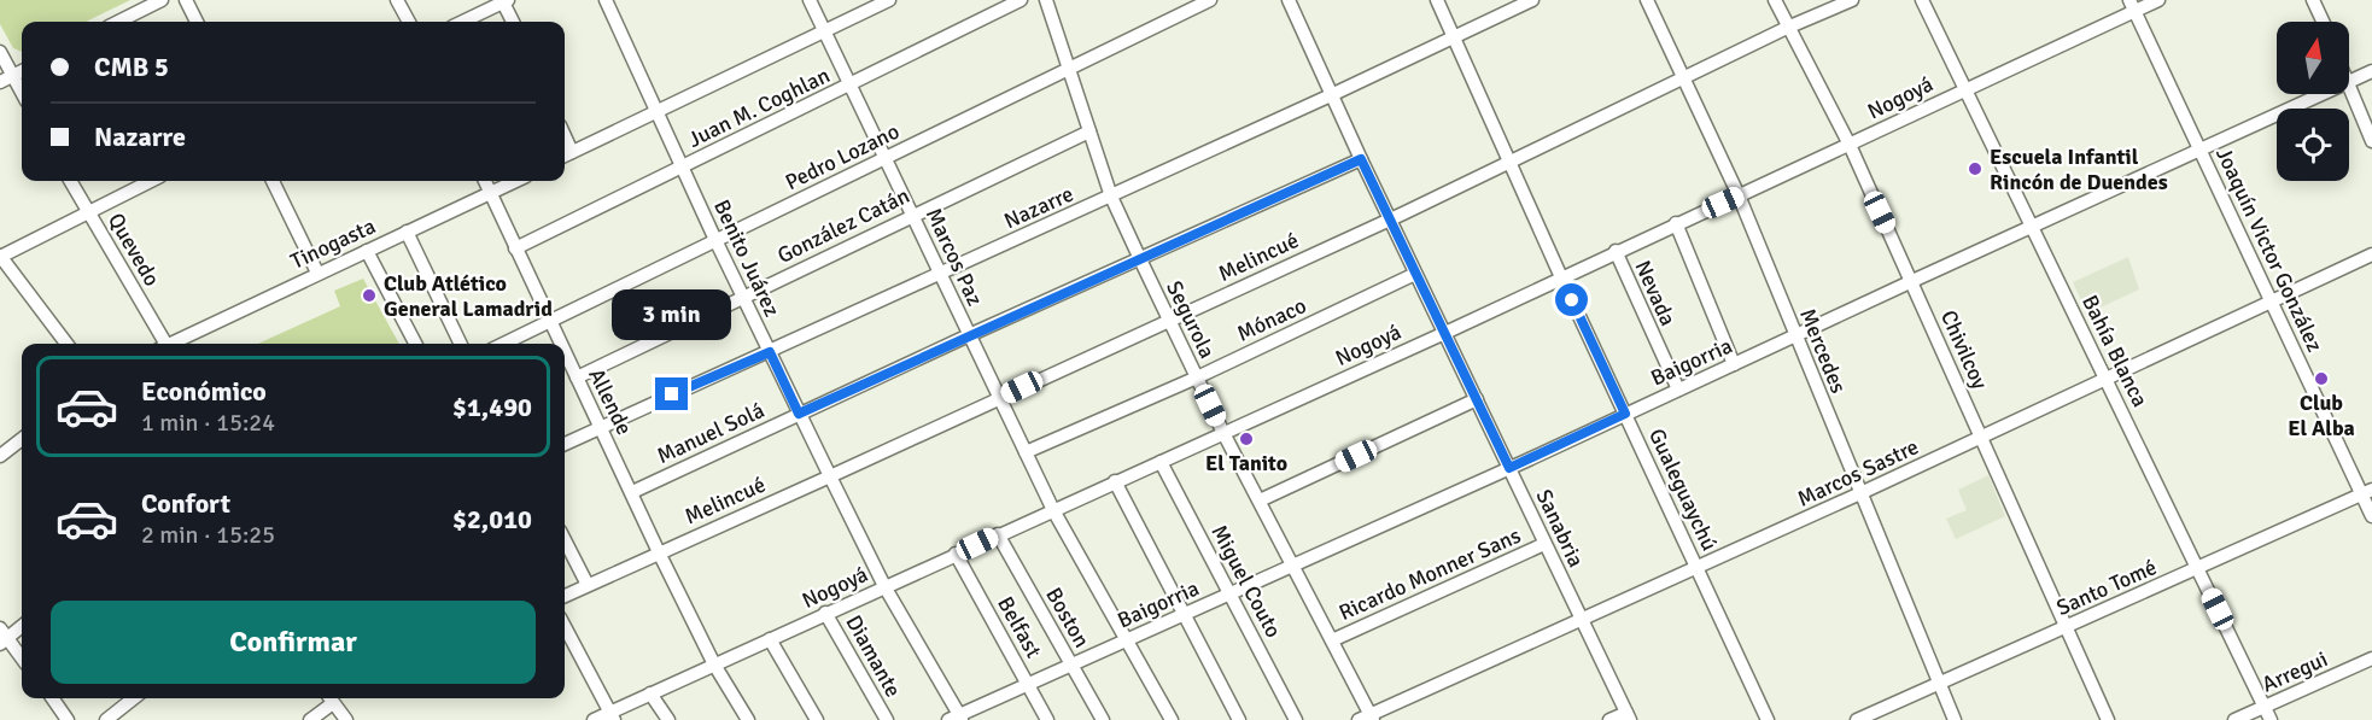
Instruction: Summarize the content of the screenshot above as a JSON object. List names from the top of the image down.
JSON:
{
  "streets": {
    "street": [
      "Nogoyá",
      "Juan M. Coghlan",
      "Pedro Lozano",
      "Nazarre",
      "González Catán",
      "Tinogasta",
      "Quevedo",
      "Joaquín Victor González",
      "Marcos Paz",
      "Melincué",
      "Benito Juárez",
      "Nevada",
      "Segurola",
      "Mónaco",
      "Chivilcoy",
      "Mercedes",
      "Bahía Blanca",
      "Baigorria",
      "Allende",
      "Manuel Solá",
      "Marcos Sastre",
      "Gualeguaychú",
      "Sanabria",
      "Ricardo Monner Sans",
      "Miguel Couto",
      "Santo Tomé",
      "Boston",
      "Belfast",
      "Diamante",
      "Arregui"
    ]
  },
  "crossings": [
    ["Nogoyá", "Joaquín Victor González"],
    ["Nogoyá", "Marcos Paz"],
    ["Nogoyá", "Benito Juárez"],
    ["Nogoyá", "Nevada"],
    ["Nogoyá", "Segurola"],
    ["Nogoyá", "Chivilcoy"],
    ["Nogoyá", "Mercedes"],
    ["Nogoyá", "Bahía Blanca"],
    ["Nogoyá", "Allende"],
    ["Nogoyá", "Gualeguaychú"],
    ["Nogoyá", "Sanabria"],
    ["Nogoyá", "Miguel Couto"],
    ["Nogoyá", "Boston"],
    ["Nogoyá", "Belfast"],
    ["Nogoyá", "Diamante"],
    ["Juan M. Coghlan", "Marcos Paz"],
    ["Juan M. Coghlan", "Benito Juárez"],
    ["Juan M. Coghlan", "Allende"],
    ["Pedro Lozano", "Marcos Paz"],
    ["Pedro Lozano", "Benito Juárez"],
    ["Pedro Lozano", "Segurola"],
    ["Pedro Lozano", "Allende"],
    ["Nazarre", "Marcos Paz"],
    ["Nazarre", "Benito Juárez"],
    ["Nazarre", "Segurola"],
    ["Nazarre", "Allende"],
    ["Nazarre", "Gualeguaychú"],
    ["Nazarre", "Sanabria"],
    ["González Catán", "Marcos Paz"],
    ["González Catán", "Benito Juárez"],
    ["González Catán", "Segurola"],
    ["González Catán", "Allende"],
    ["Tinogasta", "Allende"],
    ["Joaquín Victor González", "Baigorria"],
    ["Joaquín Victor González", "Marcos Sastre"],
    ["Joaquín Victor González", "Santo Tomé"],
    ["Marcos Paz", "Melincué"],
    ["Marcos Paz", "Mónaco"],
    ["Marcos Paz", "Baigorria"],
    ["Marcos Paz", "Manuel Solá"],
    ["Melincué", "Benito Juárez"],
    ["Melincué", "Segurola"],
    ["Melincué", "Chivilcoy"],
    ["Melincué", "Mercedes"],
    ["Melincué", "Allende"],
    ["Melincué", "Gualeguaychú"],
    ["Melincué", "Sanabria"],
    ["Benito Juárez", "Baigorria"],
    ["Benito Juárez", "Manuel Solá"],
    ["Nevada", "Baigorria"],
    ["Segurola", "Mónaco"],
    ["Segurola", "Baigorria"],
    ["Segurola", "Manuel Solá"],
    ["Segurola", "Marcos Sastre"],
    ["Segurola", "Ricardo Monner Sans"],
    ["Mónaco", "Sanabria"],
    ["Chivilcoy", "Baigorria"],
    ["Chivilcoy", "Marcos Sastre"],
    ["Chivilcoy", "Santo Tomé"],
    ["Mercedes", "Baigorria"],
    ["Mercedes", "Marcos Sastre"],
    ["Mercedes", "Santo Tomé"],
    ["Bahía Blanca", "Baigorria"],
    ["Bahía Blanca", "Marcos Sastre"],
    ["Bahía Blanca", "Santo Tomé"],
    ["Bahía Blanca", "Arregui"],
    ["Baigorria", "Gualeguaychú"],
    ["Baigorria", "Sanabria"],
    ["Baigorria", "Miguel Couto"],
    ["Baigorria", "Boston"],
    ["Baigorria", "Belfast"],
    ["Allende", "Manuel Solá"],
    ["Manuel Solá", "Sanabria"],
    ["Marcos Sastre", "Gualeguaychú"],
    ["Marcos Sastre", "Sanabria"],
    ["Sanabria", "Ricardo Monner Sans"]
  ],
  "places": [
    "Escuela Infantil Rincón de Duendes",
    "Club Atlético General Lamadrid",
    "Club El Alba",
    "El Tanito"
  ],
  "north": "top",
  "page": {
    "banner": ["CMB 5", "Nazarre"],
    "bubble": "3 min",
    "list": [
      {
        "name": "Económico",
        "note": "1 min · 15:24",
        "value": "$1,490"
      },
      {
        "name": "Confort",
        "note": "2 min · 15:25",
        "value": "$2,010"
      }
    ],
    "buttons": "Confirmar"
  }
}
